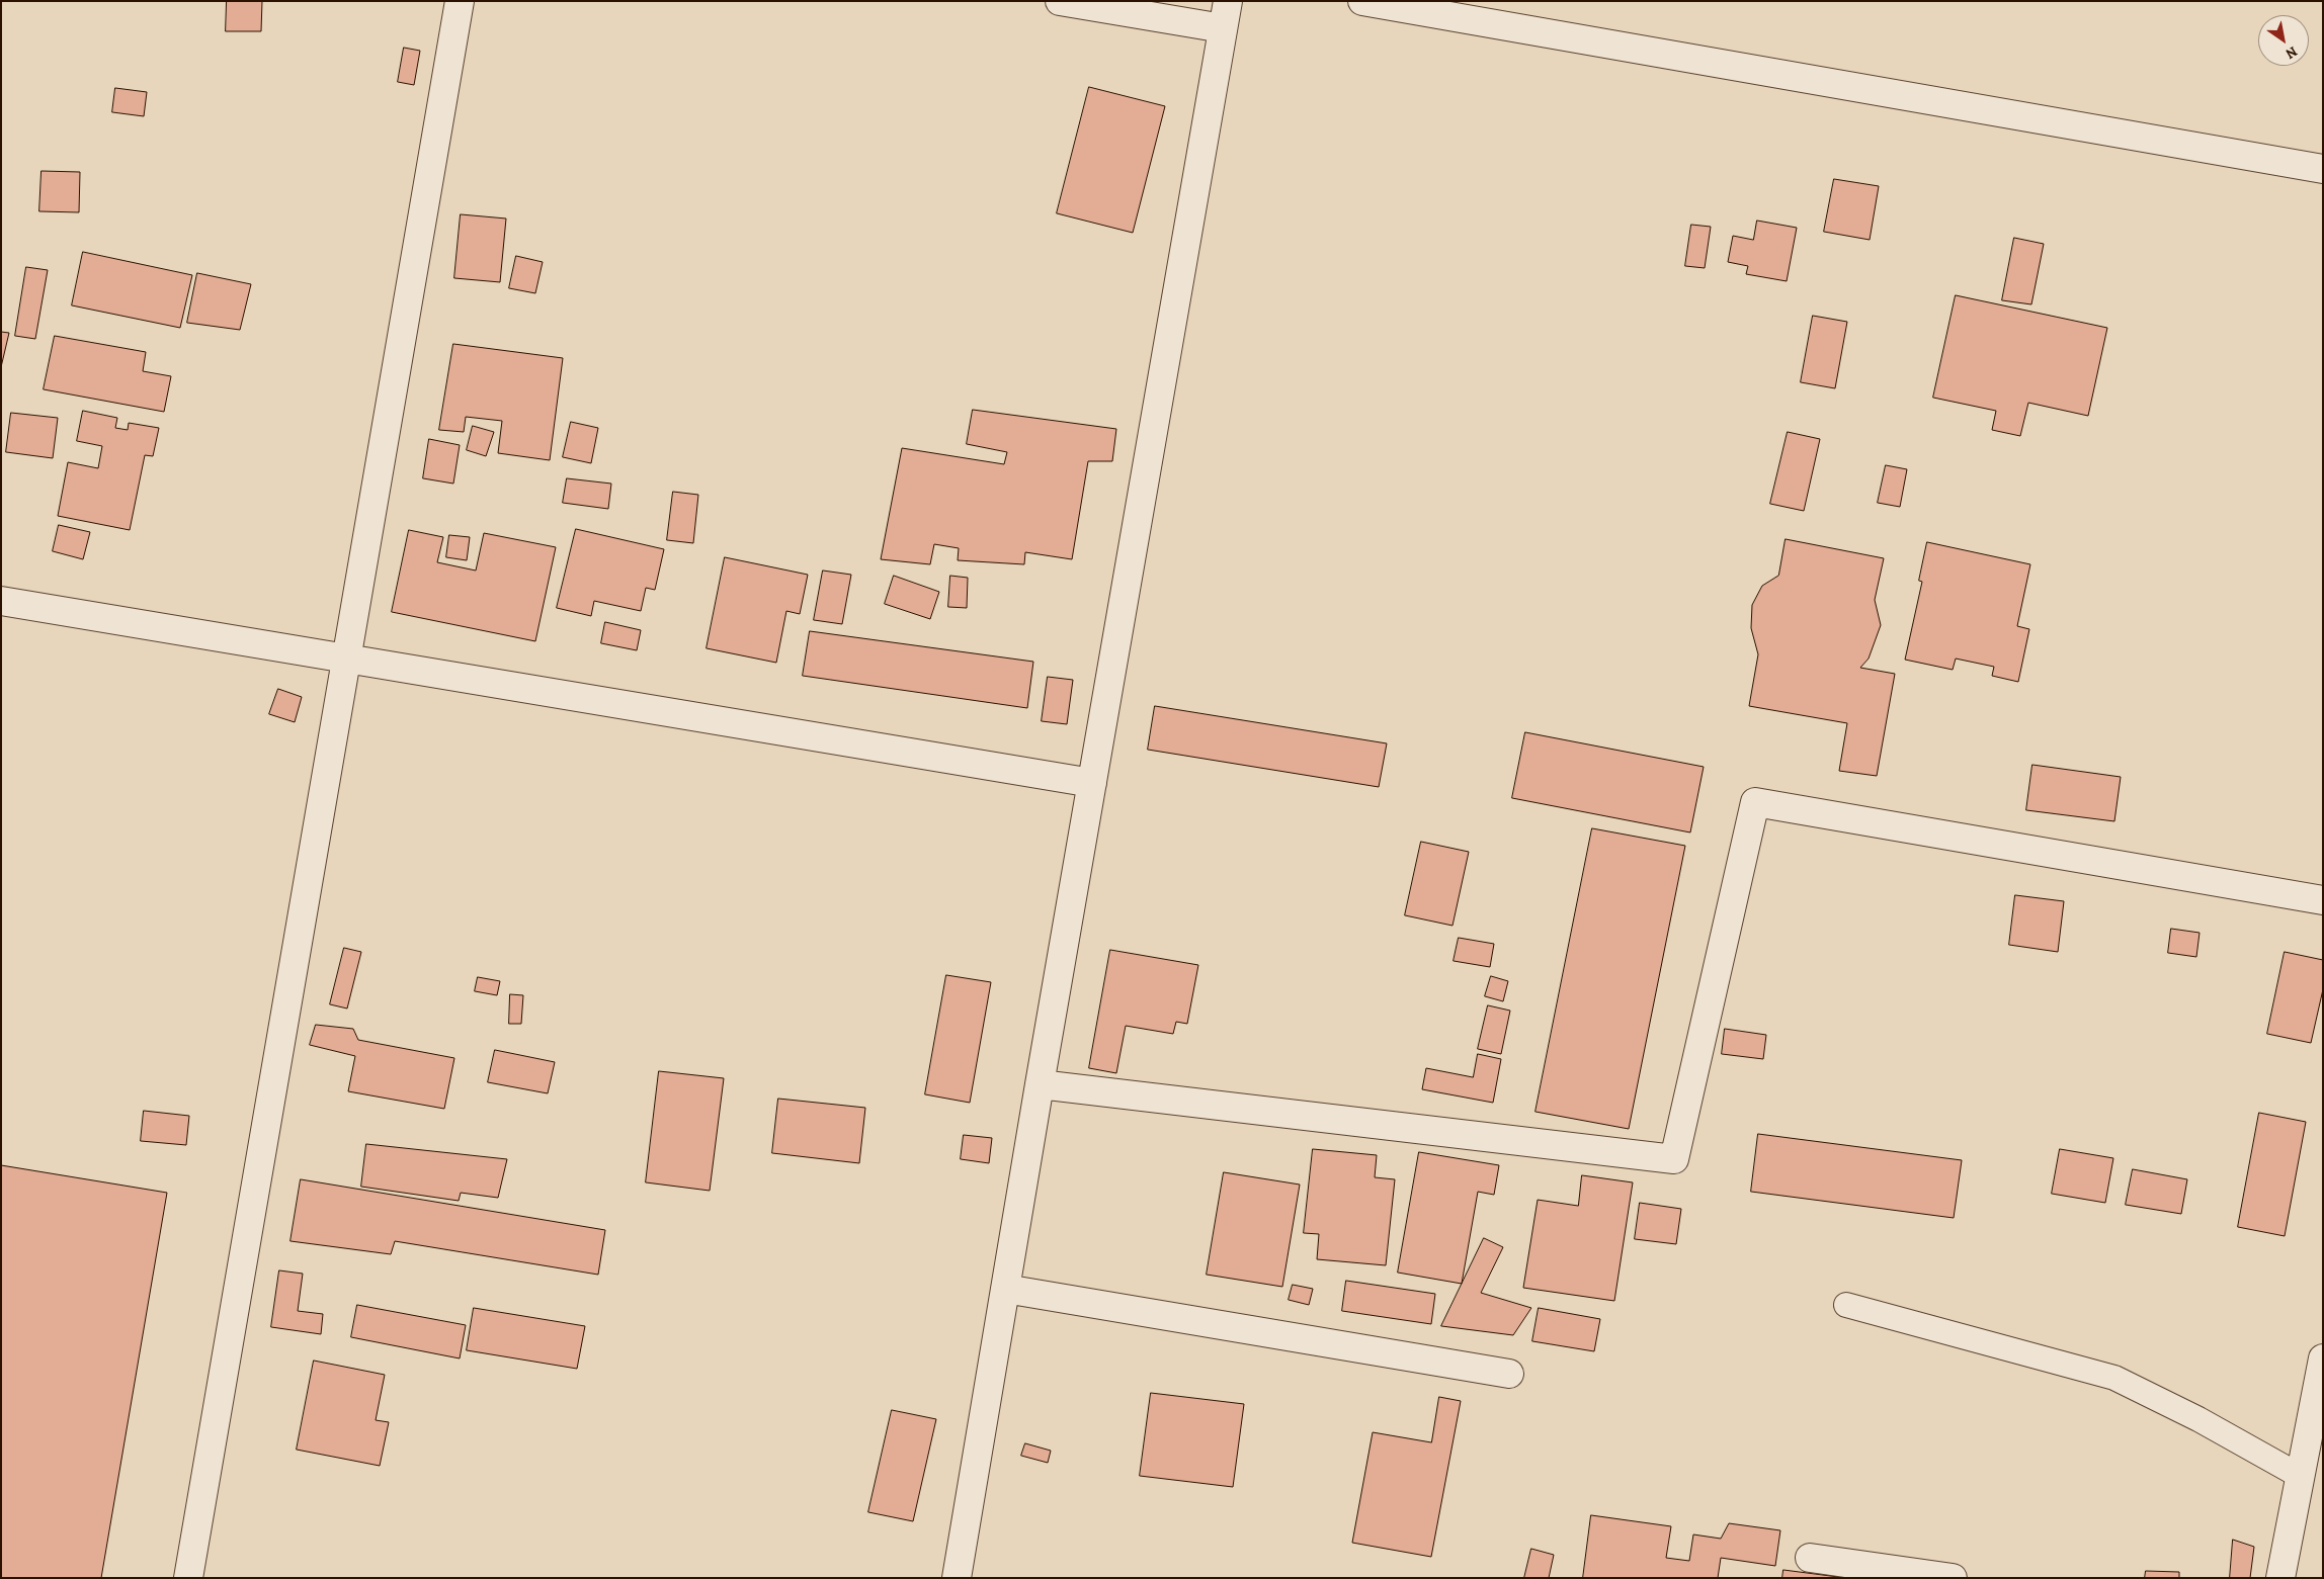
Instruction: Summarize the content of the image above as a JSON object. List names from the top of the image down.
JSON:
{
  "north": "bottom right"
}
